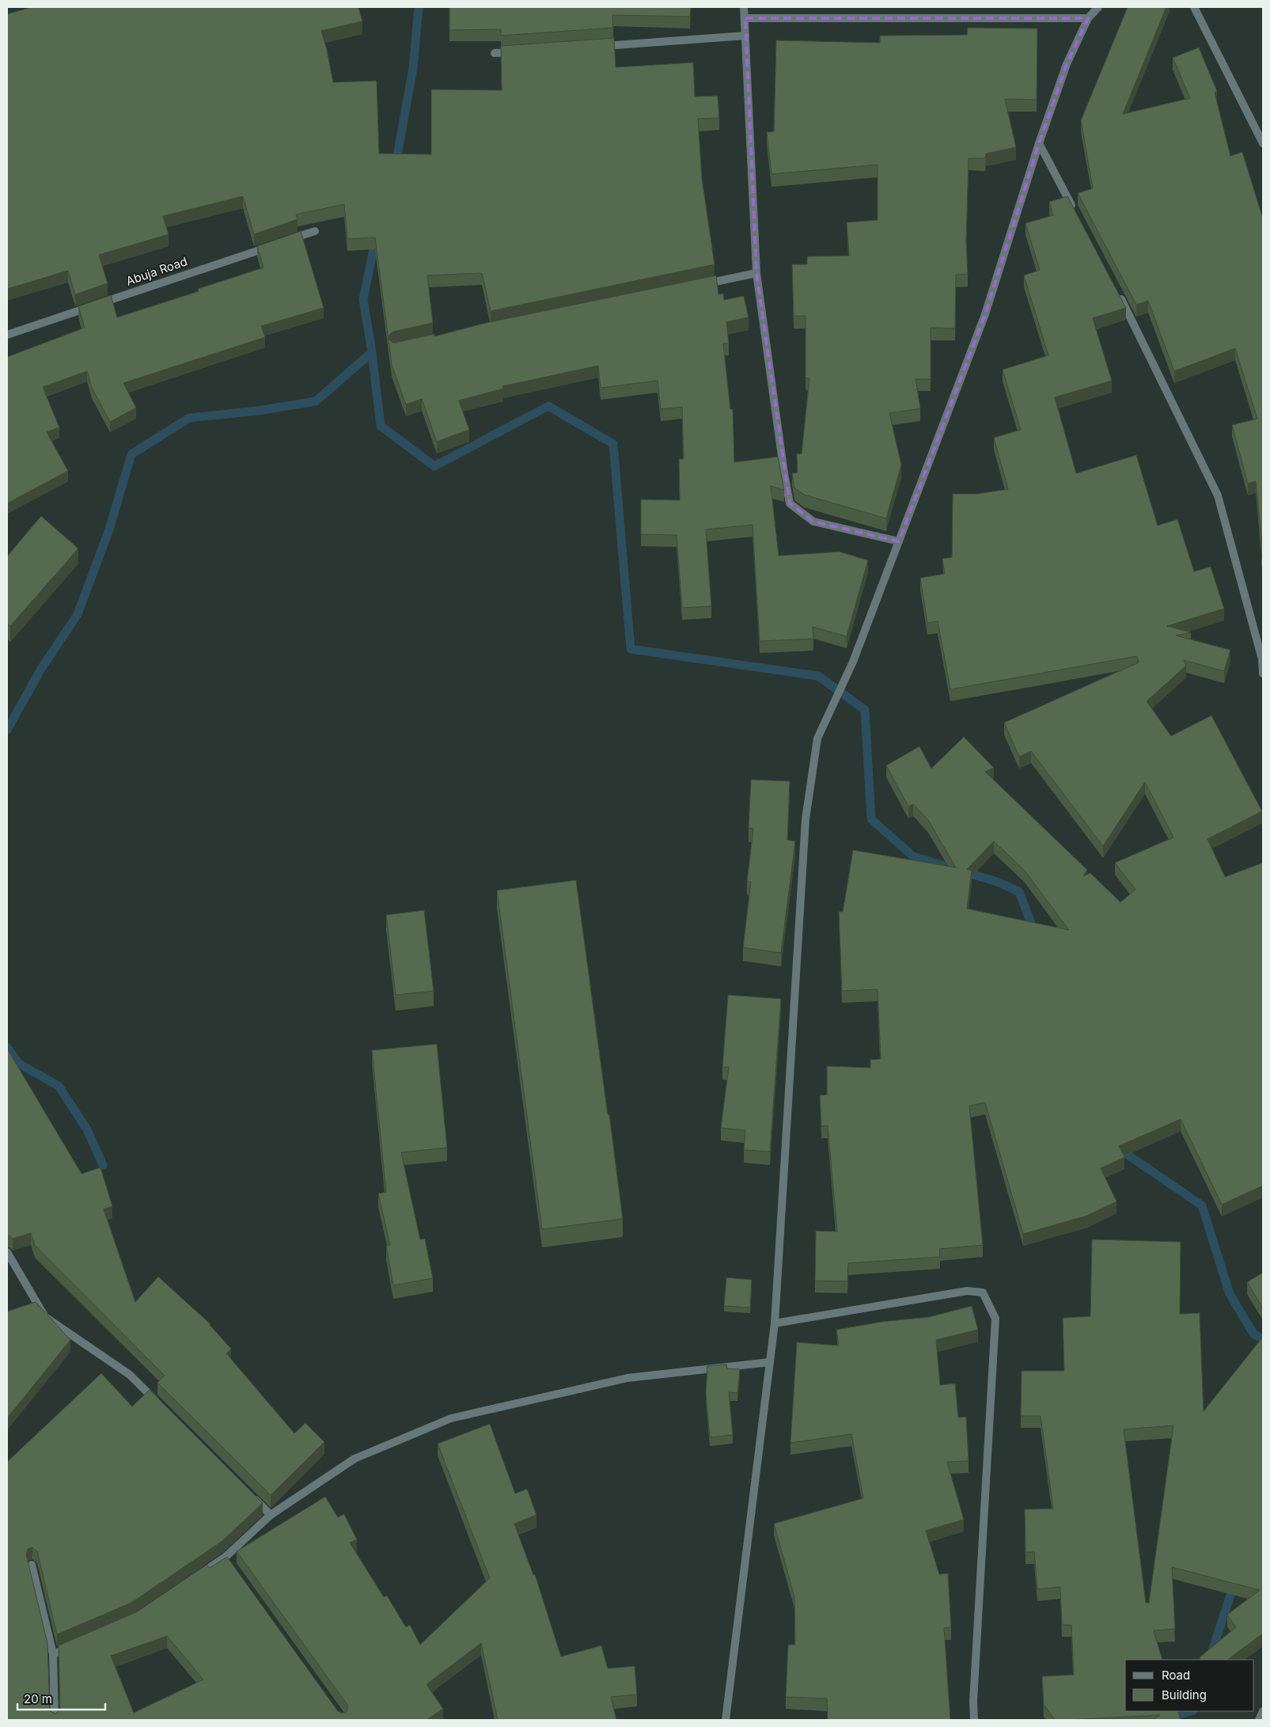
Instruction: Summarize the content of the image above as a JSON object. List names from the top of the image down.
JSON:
{
  "streets": {
    "street": ["Abuja Road"]
  },
  "legend": ["Road", "Building"],
  "scale_bar": "20 m"
}
